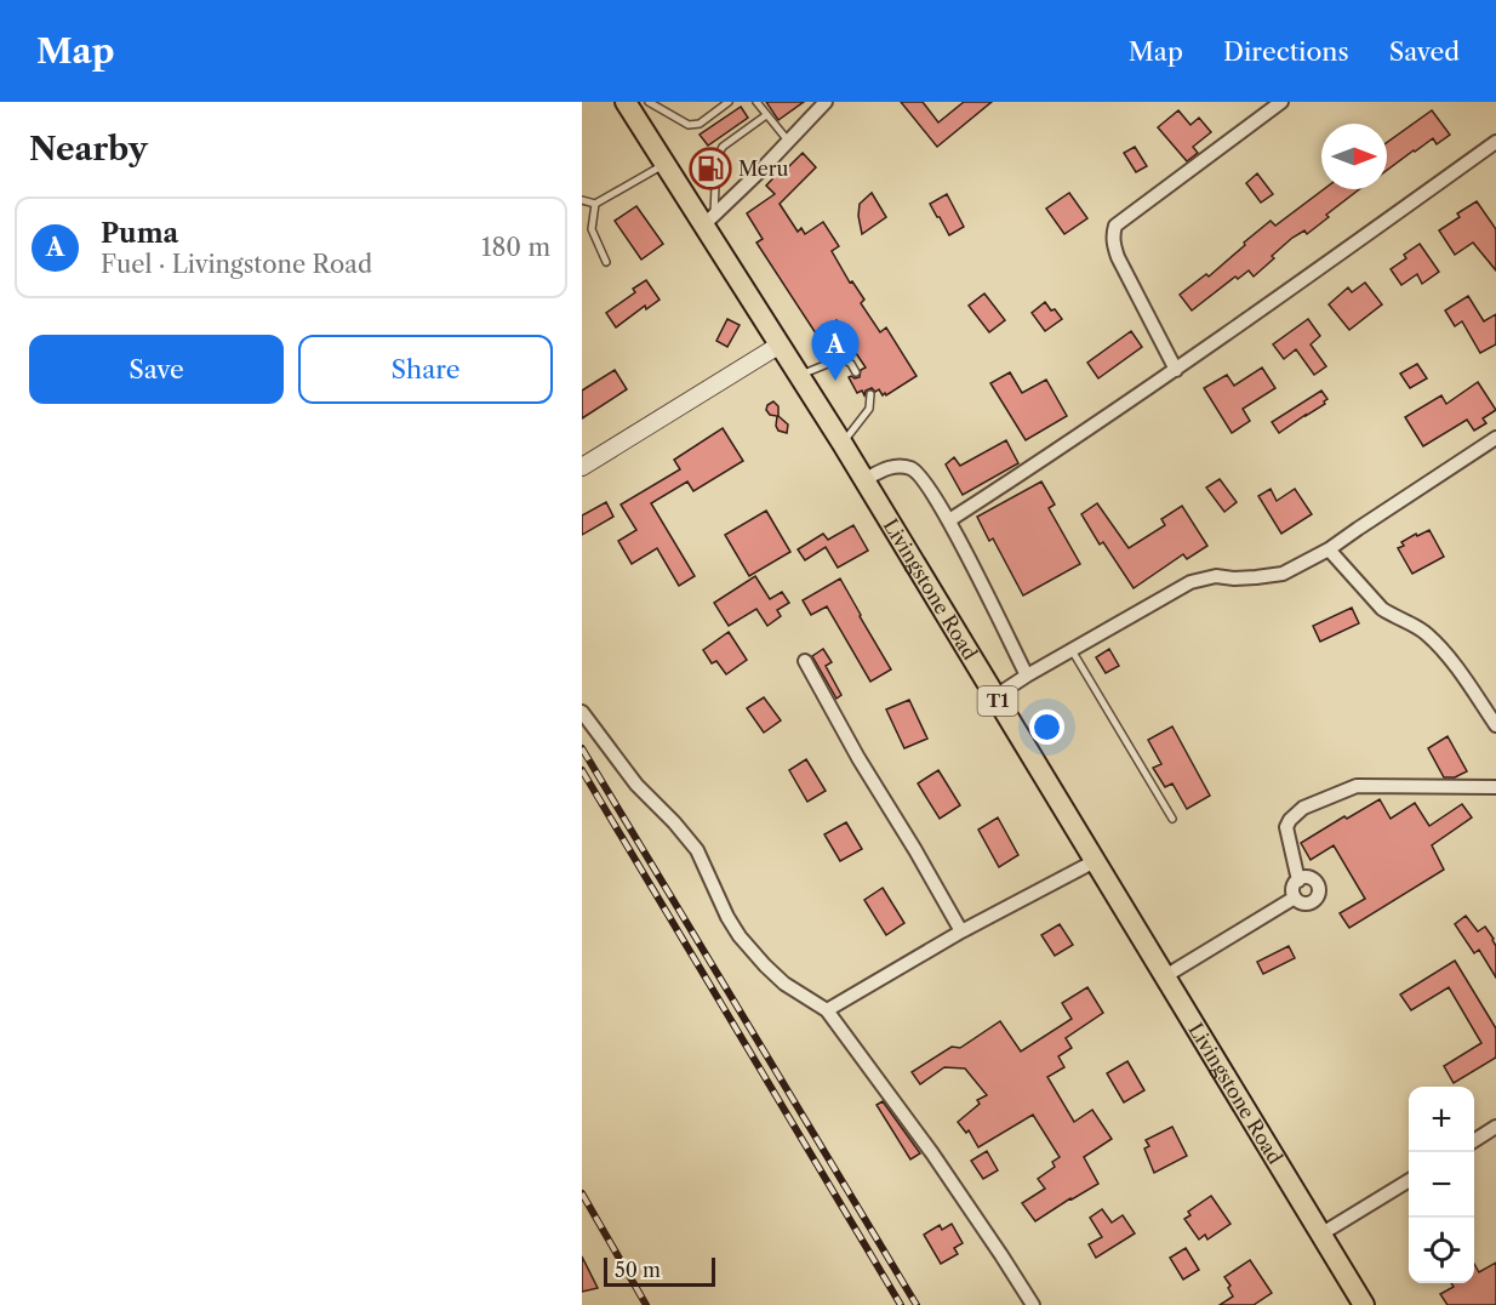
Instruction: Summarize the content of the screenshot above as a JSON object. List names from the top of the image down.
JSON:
{
  "streets": {
    "highway": ["Livingstone Road", "T1"]
  },
  "places": {
    "fuel station": ["Meru"]
  },
  "scale_bar": "50 m",
  "north": "right",
  "page": {
    "header": "Map",
    "nav": ["Map", "Directions", "Saved"],
    "heading": "Nearby",
    "list": [
      {
        "mark": "A",
        "name": "Puma",
        "note": "Fuel · Livingstone Road",
        "value": "180 m"
      }
    ],
    "buttons": ["Save", "Share"],
    "pins": "A",
    "map_buttons": ["+", "−"],
    "scale": "50 m"
  }
}
